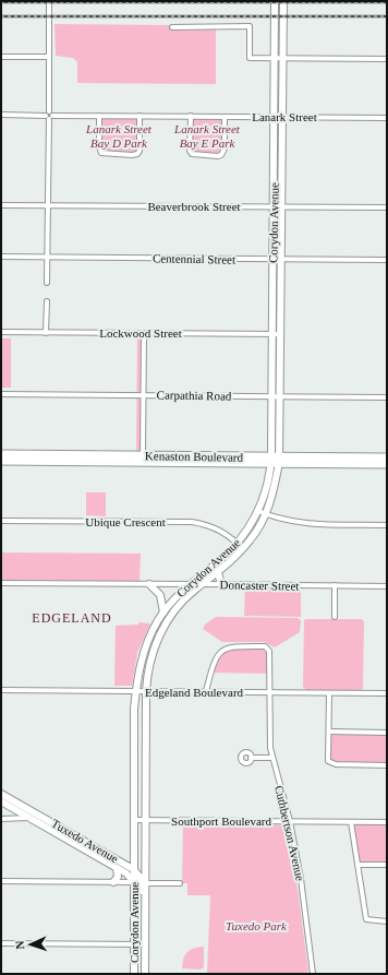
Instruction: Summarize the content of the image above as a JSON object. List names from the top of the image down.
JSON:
{
  "streets": {
    "main road": ["Corydon Avenue", "Kenaston Boulevard", "Tuxedo Avenue"],
    "street": [
      "Lanark Street",
      "Beaverbrook Street",
      "Centennial Street",
      "Lockwood Street",
      "Carpathia Road",
      "Ubique Crescent",
      "Doncaster Street",
      "Edgeland Boulevard",
      "Southport Boulevard",
      "Cuthbertson Avenue"
    ]
  },
  "crossings": [
    ["Lanark Street", "Corydon Avenue"],
    ["Beaverbrook Street", "Corydon Avenue"],
    ["Corydon Avenue", "Centennial Street"],
    ["Corydon Avenue", "Lockwood Street"],
    ["Corydon Avenue", "Carpathia Road"],
    ["Corydon Avenue", "Kenaston Boulevard"],
    ["Corydon Avenue", "Ubique Crescent"],
    ["Corydon Avenue", "Doncaster Street"],
    ["Corydon Avenue", "Edgeland Boulevard"],
    ["Corydon Avenue", "Southport Boulevard"],
    ["Corydon Avenue", "Tuxedo Avenue"],
    ["Edgeland Boulevard", "Cuthbertson Avenue"],
    ["Southport Boulevard", "Cuthbertson Avenue"]
  ],
  "districts": ["EDGELAND"],
  "parks": ["Lanark Street Bay D Park", "Lanark Street Bay E Park", "Tuxedo Park"],
  "north": "left"
}
